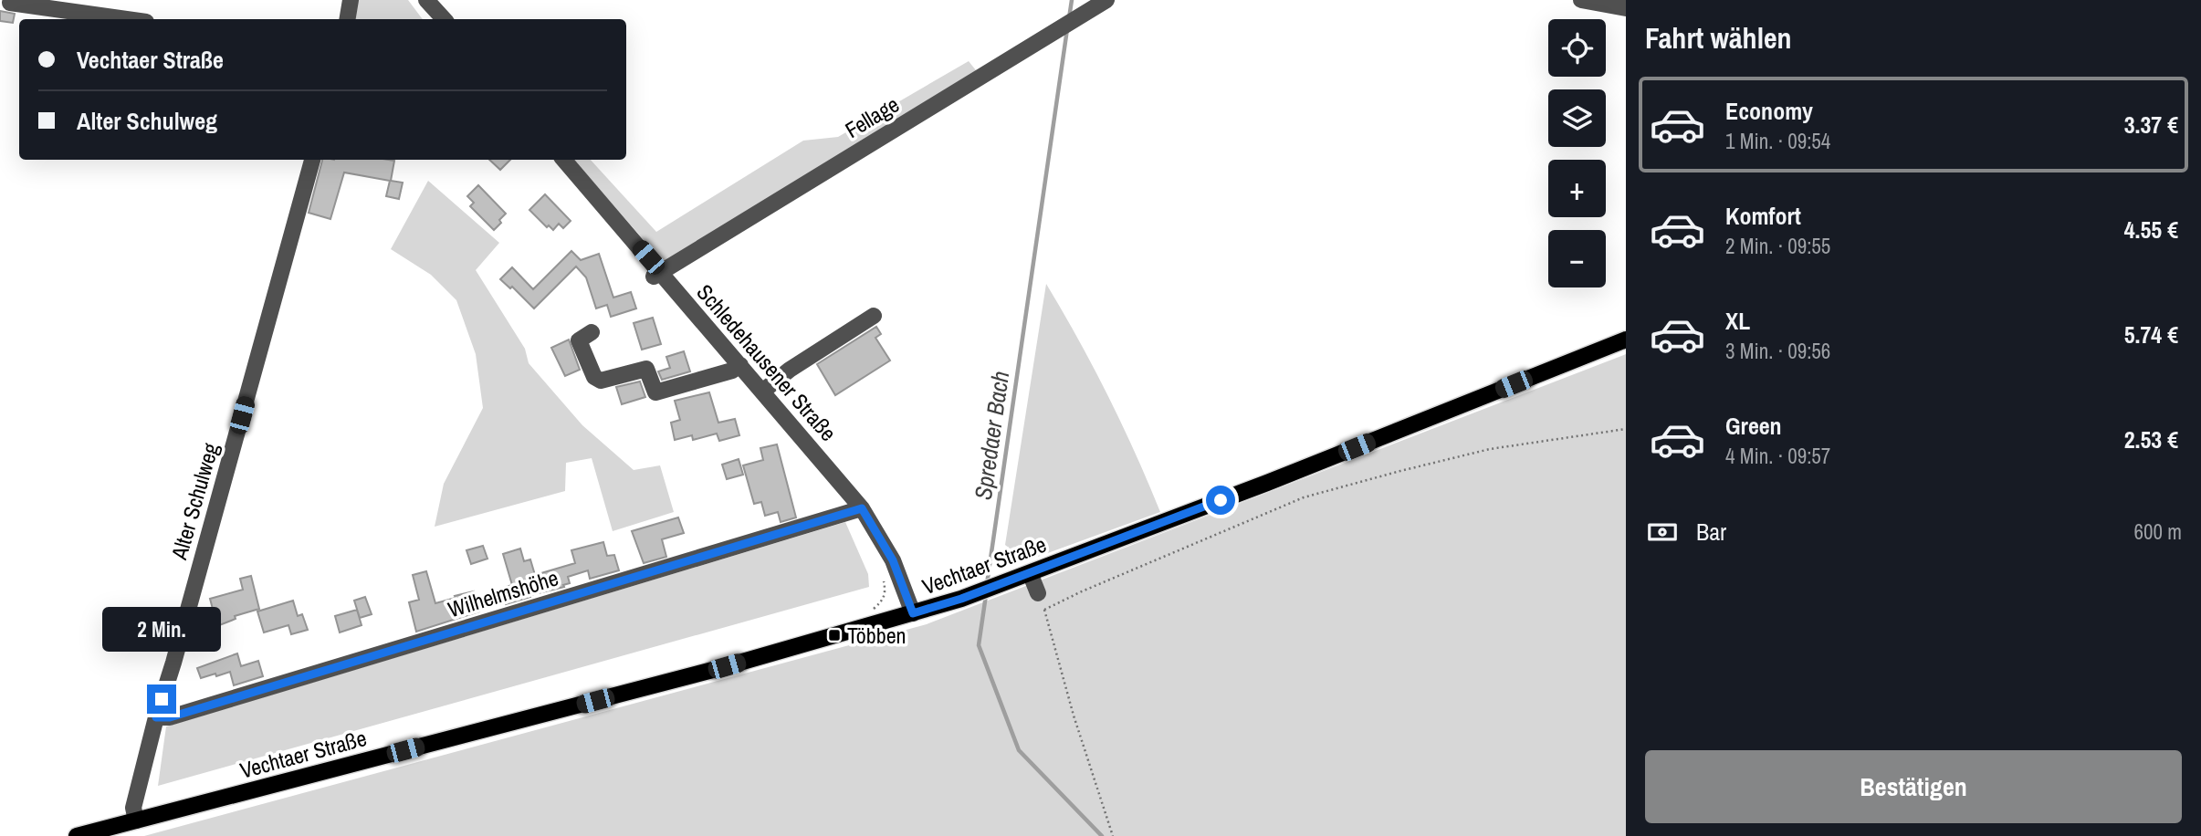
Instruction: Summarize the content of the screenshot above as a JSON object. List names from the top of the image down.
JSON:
{
  "streets": {
    "main road": ["Vechtaer Straße"],
    "street": [
      "Fellage",
      "Schledehausener Straße",
      "Alter Schulweg",
      "Wilhelmshöhe"
    ]
  },
  "crossings": [
    ["Fellage", "Schledehausener Straße"],
    ["Schledehausener Straße", "Vechtaer Straße"],
    ["Schledehausener Straße", "Wilhelmshöhe"],
    ["Alter Schulweg", "Vechtaer Straße"],
    ["Alter Schulweg", "Wilhelmshöhe"]
  ],
  "water": ["Spredaer Bach"],
  "places": {
    "transit": ["Többen"]
  },
  "page": {
    "heading": "Fahrt wählen",
    "map_buttons": ["+", "−"],
    "banner": ["Vechtaer Straße", "Alter Schulweg"],
    "list": [
      {
        "name": "Economy",
        "note": "1 Min. · 09:54",
        "value": "3.37 €"
      },
      {
        "name": "Komfort",
        "note": "2 Min. · 09:55",
        "value": "4.55 €"
      },
      {
        "name": "XL",
        "note": "3 Min. · 09:56",
        "value": "5.74 €"
      },
      {
        "name": "Green",
        "note": "4 Min. · 09:57",
        "value": "2.53 €"
      }
    ],
    "pay": ["Bar", "600 m"],
    "bubble": "2 Min.",
    "buttons": "Bestätigen"
  }
}
